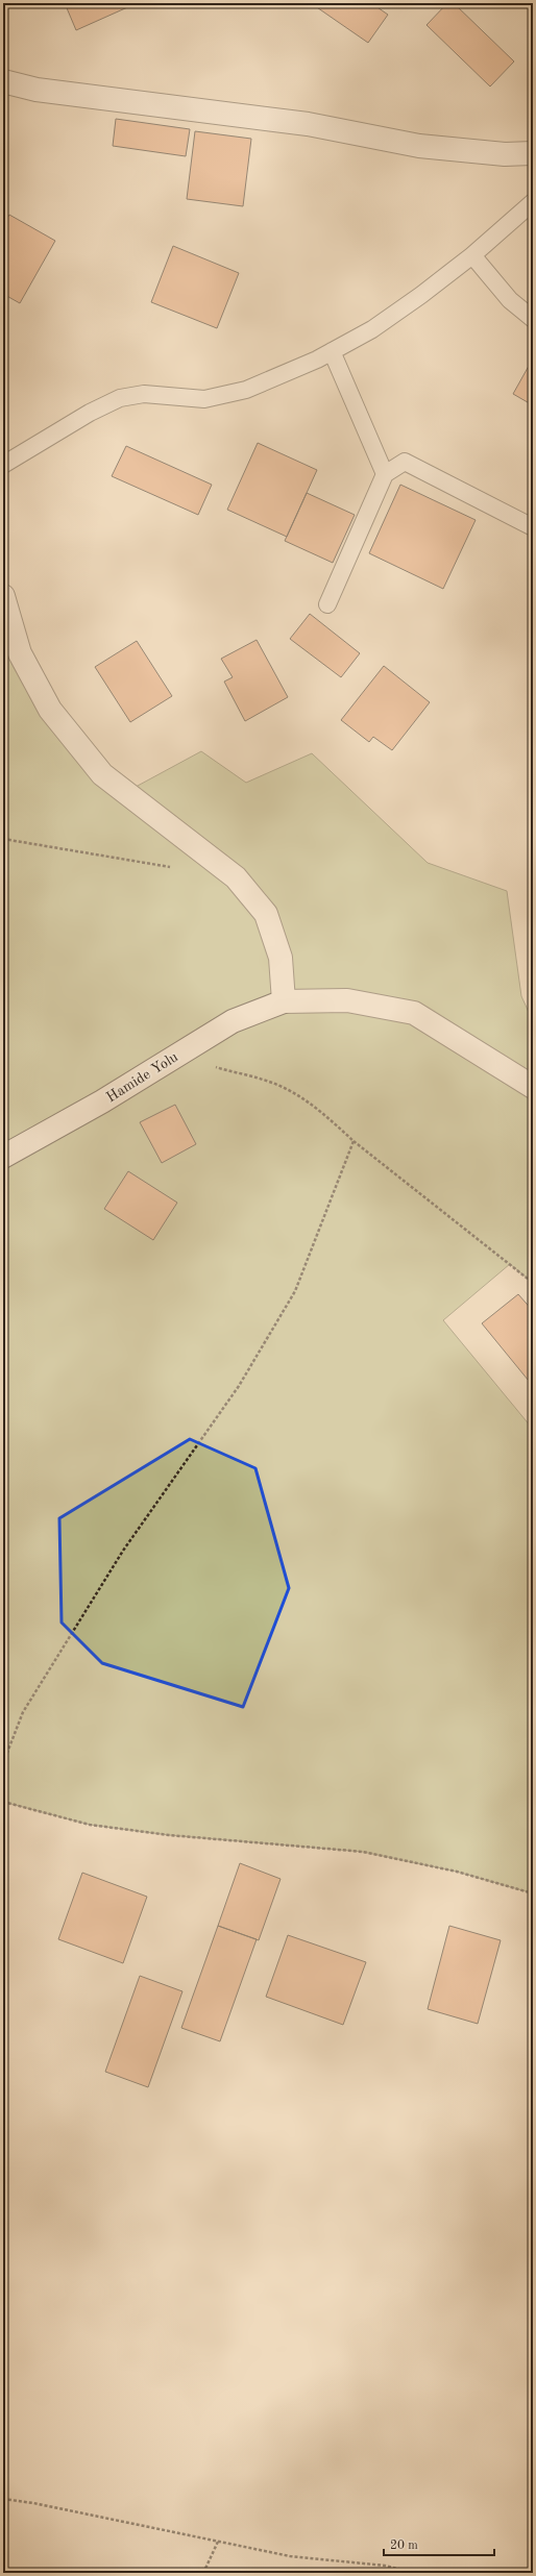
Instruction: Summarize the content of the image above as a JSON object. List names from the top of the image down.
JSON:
{
  "streets": {
    "street": ["Hamide Yolu"]
  },
  "scale_bar": "20 m"
}
